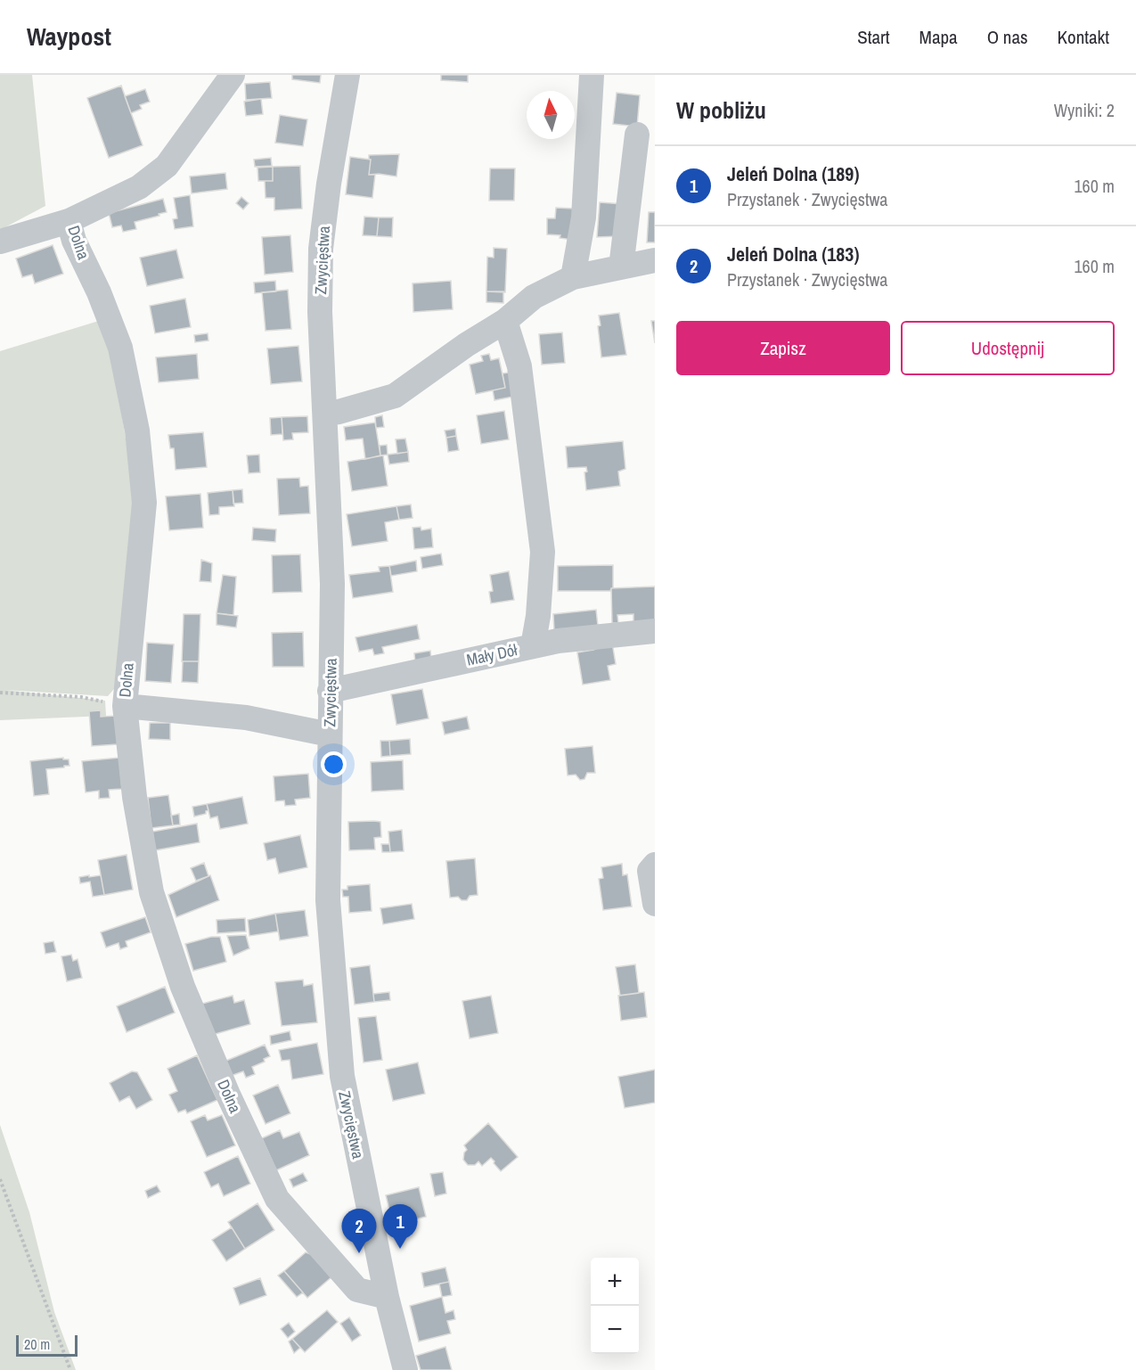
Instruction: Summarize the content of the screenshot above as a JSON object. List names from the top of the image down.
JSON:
{
  "streets": {
    "street": ["Dolna", "Zwycięstwa", "Mały Dół"]
  },
  "crossings": [
    ["Dolna", "Zwycięstwa"],
    ["Zwycięstwa", "Mały Dół"]
  ],
  "scale_bar": "20 m",
  "north": "top",
  "page": {
    "header": "Waypost",
    "nav": [
      "Start",
      "Mapa",
      "O nas",
      "Kontakt"
    ],
    "heading": ["W pobliżu", "Wyniki: 2"],
    "list": [
      {
        "mark": "1",
        "name": "Jeleń Dolna (189)",
        "note": "Przystanek · Zwycięstwa",
        "value": "160 m"
      },
      {
        "mark": "2",
        "name": "Jeleń Dolna (183)",
        "note": "Przystanek · Zwycięstwa",
        "value": "160 m"
      }
    ],
    "buttons": ["Zapisz", "Udostępnij"],
    "pins": ["1", "2"],
    "map_buttons": ["+", "−"],
    "scale": "20 m"
  }
}
